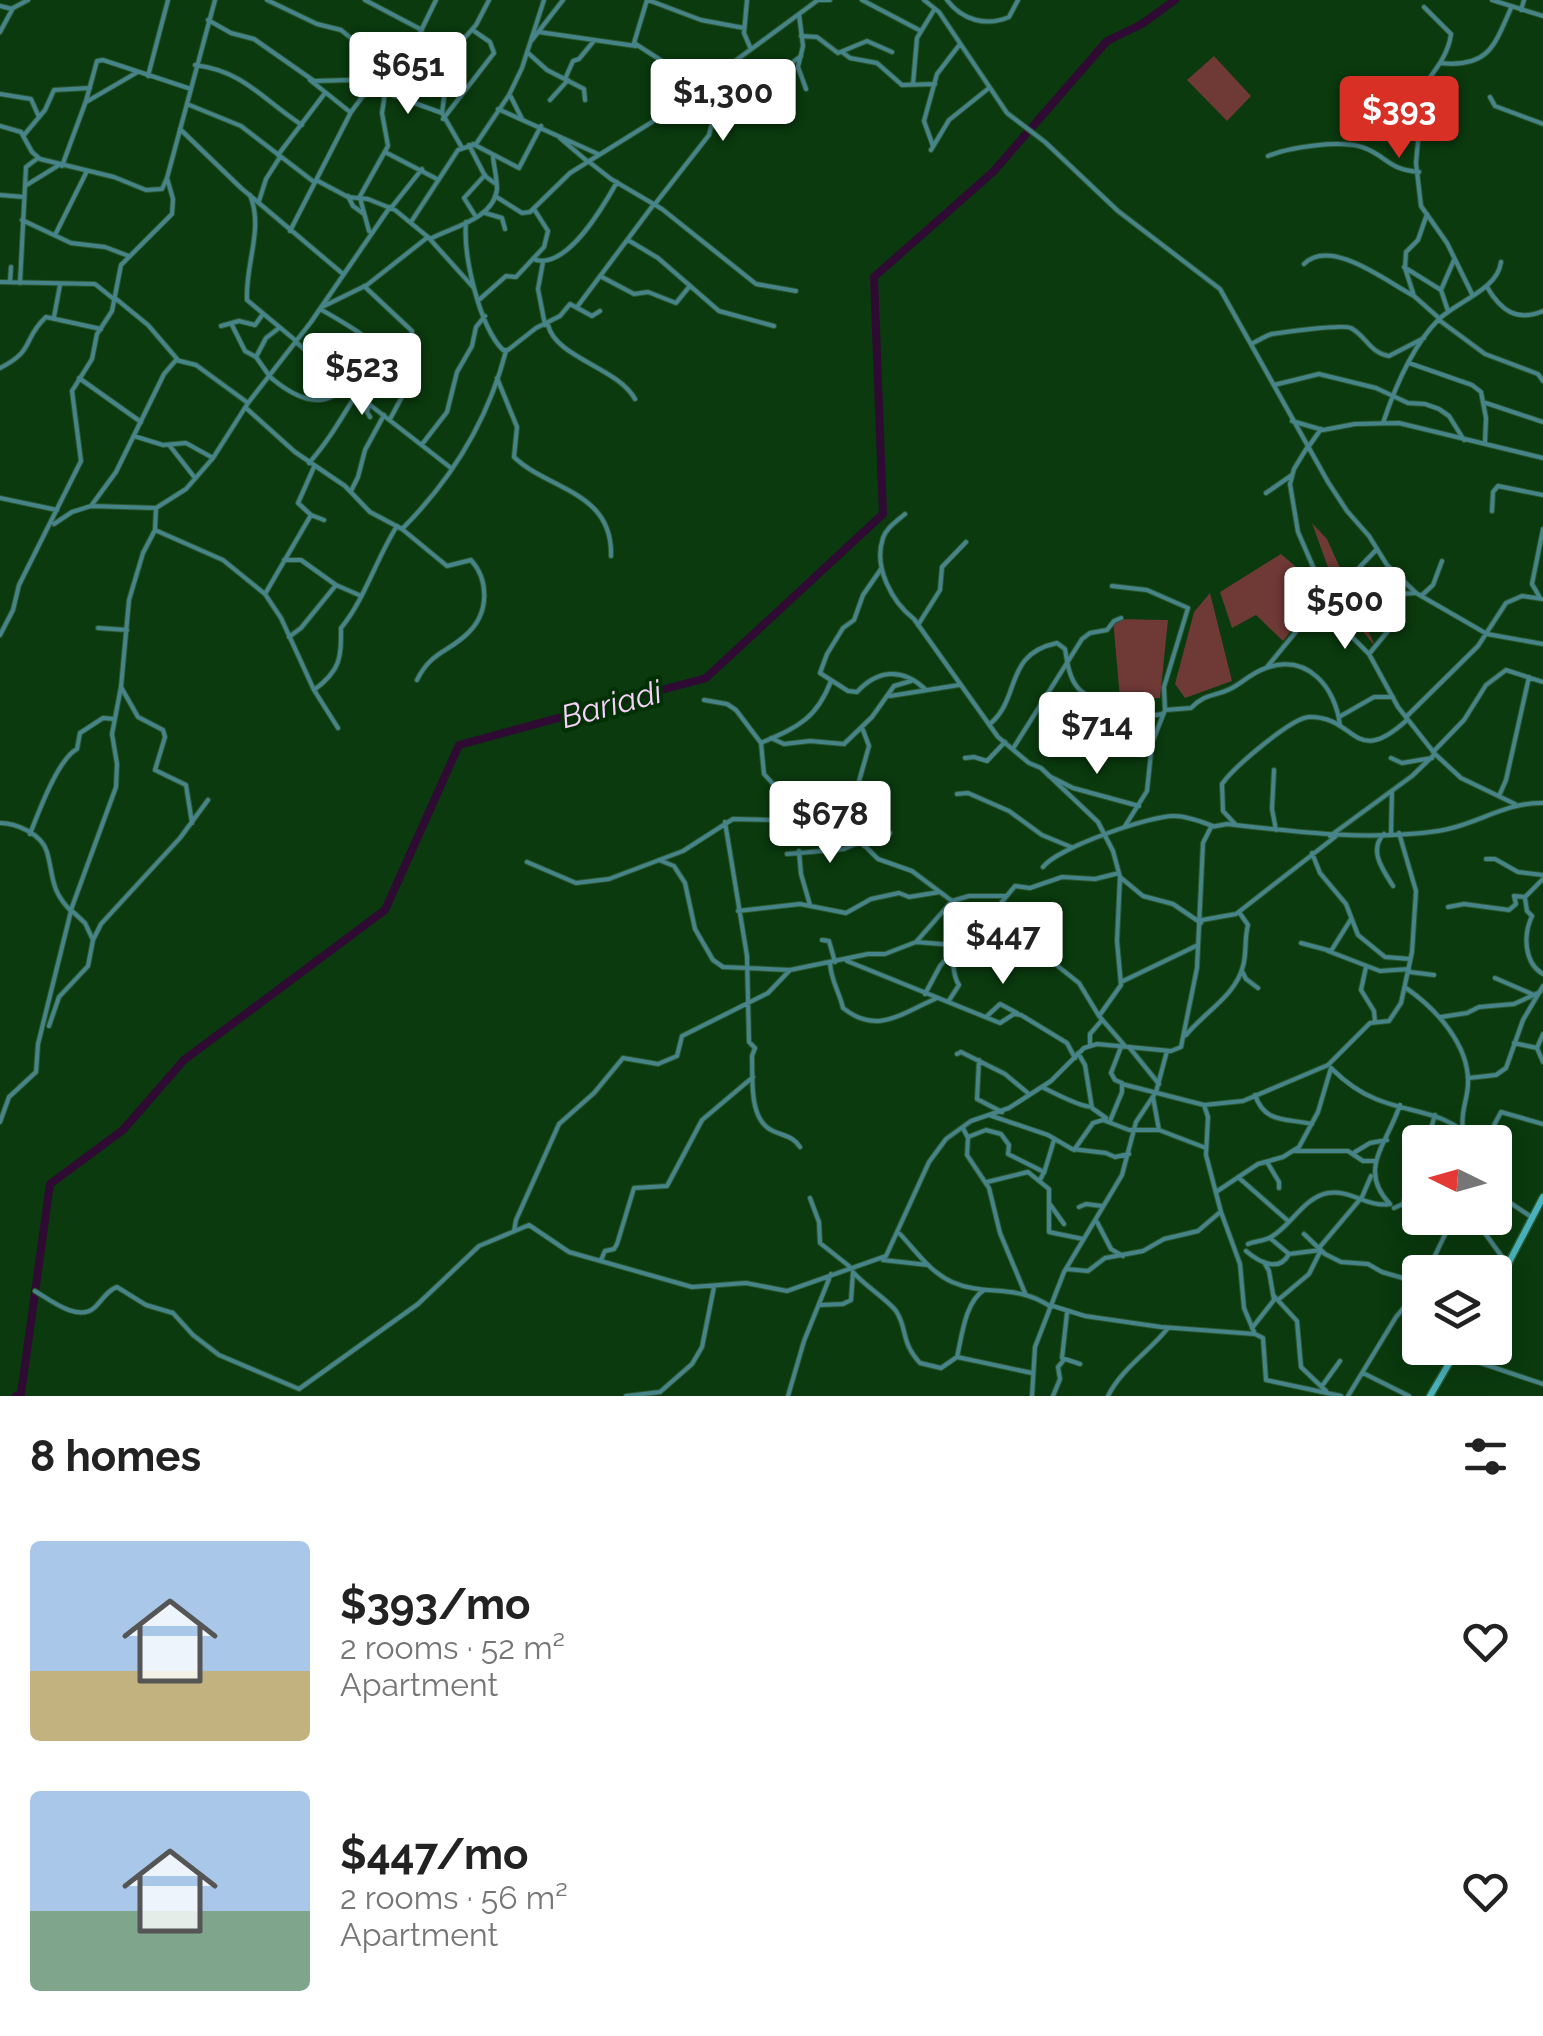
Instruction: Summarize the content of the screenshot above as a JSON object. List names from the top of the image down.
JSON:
{
  "water": ["Bariadi"],
  "north": "left",
  "page": {
    "price": [
      "$651",
      "$1,300",
      "$393",
      "$523",
      "$500",
      "$714",
      "$678",
      "$447"
    ],
    "heading": "8 homes",
    "list": [
      {
        "name": "$393/mo",
        "note": "2 rooms · 52 m² · Apartment"
      },
      {
        "name": "$447/mo",
        "note": "2 rooms · 56 m² · Apartment"
      }
    ]
  }
}
